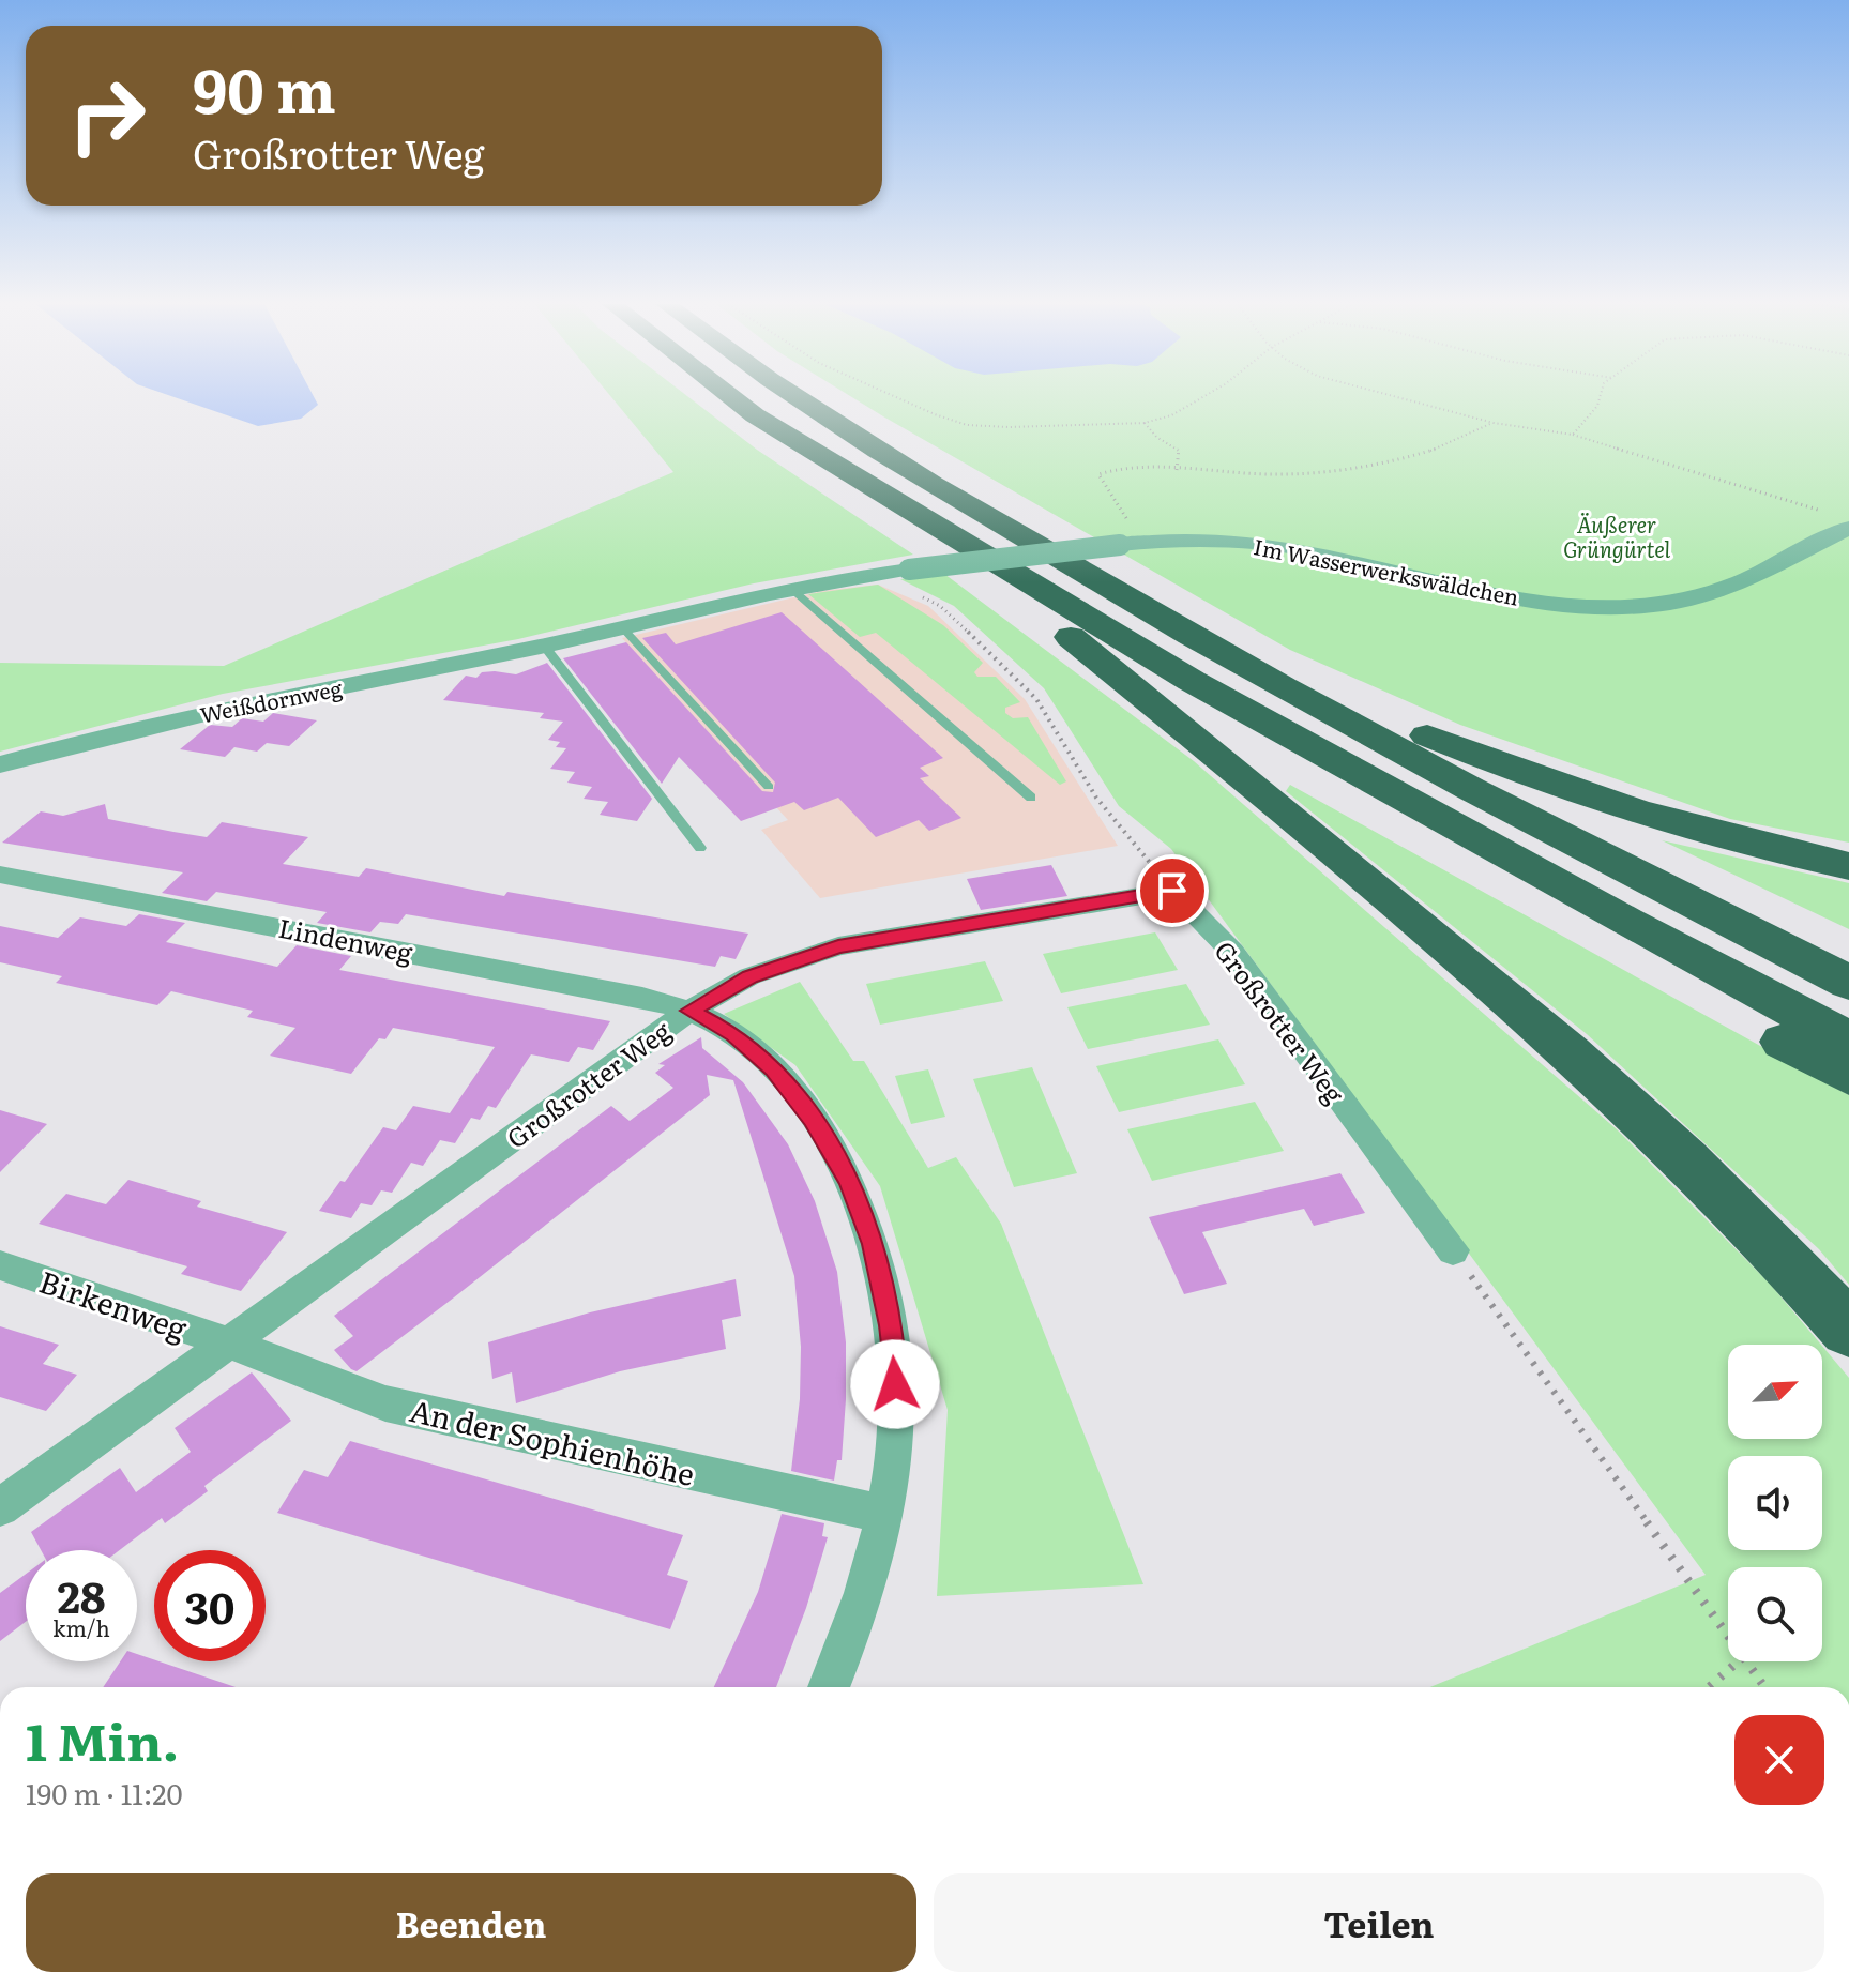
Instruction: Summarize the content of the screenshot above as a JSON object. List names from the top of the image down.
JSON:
{
  "streets": {
    "street": [
      "Im Wasserwerkswäldchen",
      "Weißdornweg",
      "Lindenweg",
      "Großrotter Weg",
      "Birkenweg",
      "An der Sophienhöhe"
    ]
  },
  "crossings": [
    ["Im Wasserwerkswäldchen", "Weißdornweg"],
    ["Lindenweg", "Großrotter Weg"],
    ["Lindenweg", "An der Sophienhöhe"],
    ["Großrotter Weg", "Birkenweg"],
    ["Großrotter Weg", "An der Sophienhöhe"],
    ["Birkenweg", "An der Sophienhöhe"]
  ],
  "parks": ["Äußerer Grüngürtel"],
  "north": "top right",
  "page": {
    "turn": ["90 m", "Großrotter Weg"],
    "speed": "28 km/h",
    "limit": "30",
    "heading": ["1 Min.", "190 m · 11:20"],
    "buttons": ["Beenden", "Teilen"]
  }
}
